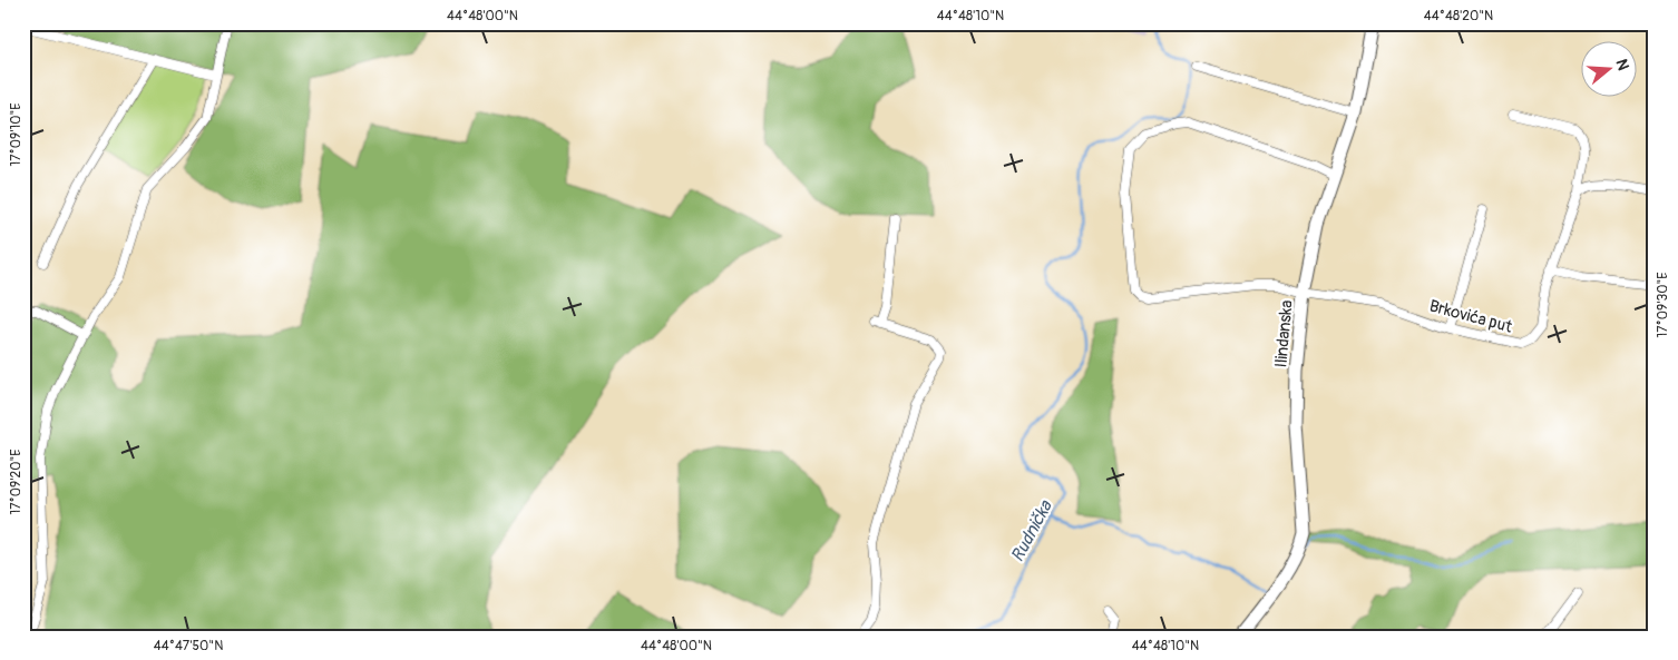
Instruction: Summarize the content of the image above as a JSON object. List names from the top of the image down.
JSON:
{
  "streets": {
    "street": ["Brkovića put", "Ilindanska"]
  },
  "crossings": [
    ["Brkovića put", "Ilindanska"]
  ],
  "water": ["Rudnička"],
  "north": "right",
  "coordinates": [
    "44°48'00\"N",
    "44°48'10\"N",
    "44°48'20\"N",
    "17°09'10\"E",
    "17°09'30\"E",
    "17°09'20\"E",
    "44°47'50\"N"
  ]
}
